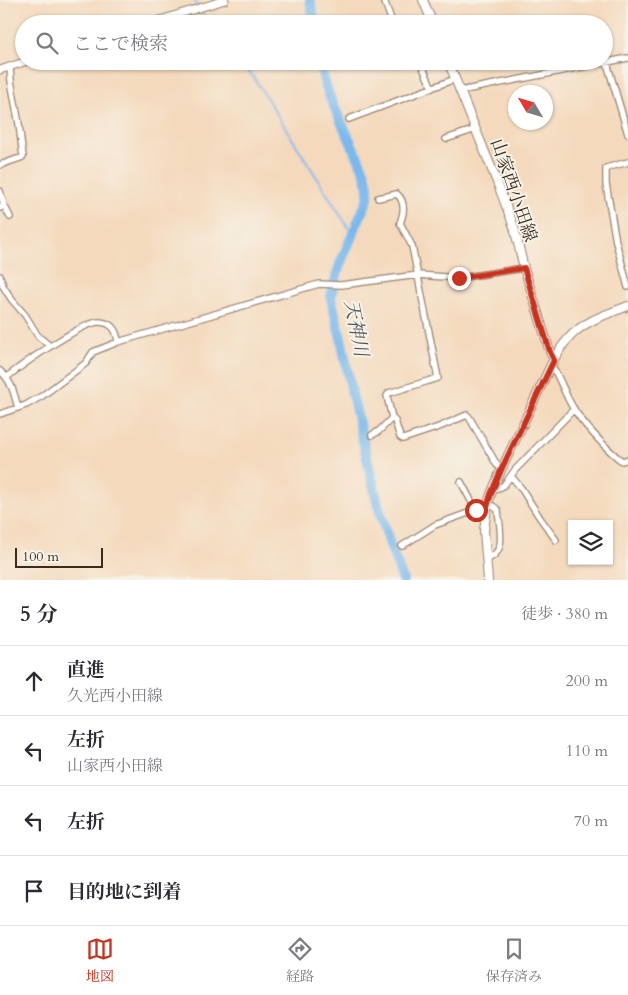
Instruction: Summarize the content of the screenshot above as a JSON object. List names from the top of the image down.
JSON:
{
  "streets": {
    "main road": ["山家西小田線"]
  },
  "water": ["天神川"],
  "scale_bar": "100 m",
  "north": "top left",
  "page": {
    "search": "ここで検索",
    "scale": "100 m",
    "heading": ["5 分", "徒歩 · 380 m"],
    "list": [
      ["直進", "久光西小田線", "200 m"],
      ["左折", "山家西小田線", "110 m"],
      ["左折", "70 m"],
      "目的地に到着"
    ],
    "nav": ["地図", "経路", "保存済み"]
  }
}
